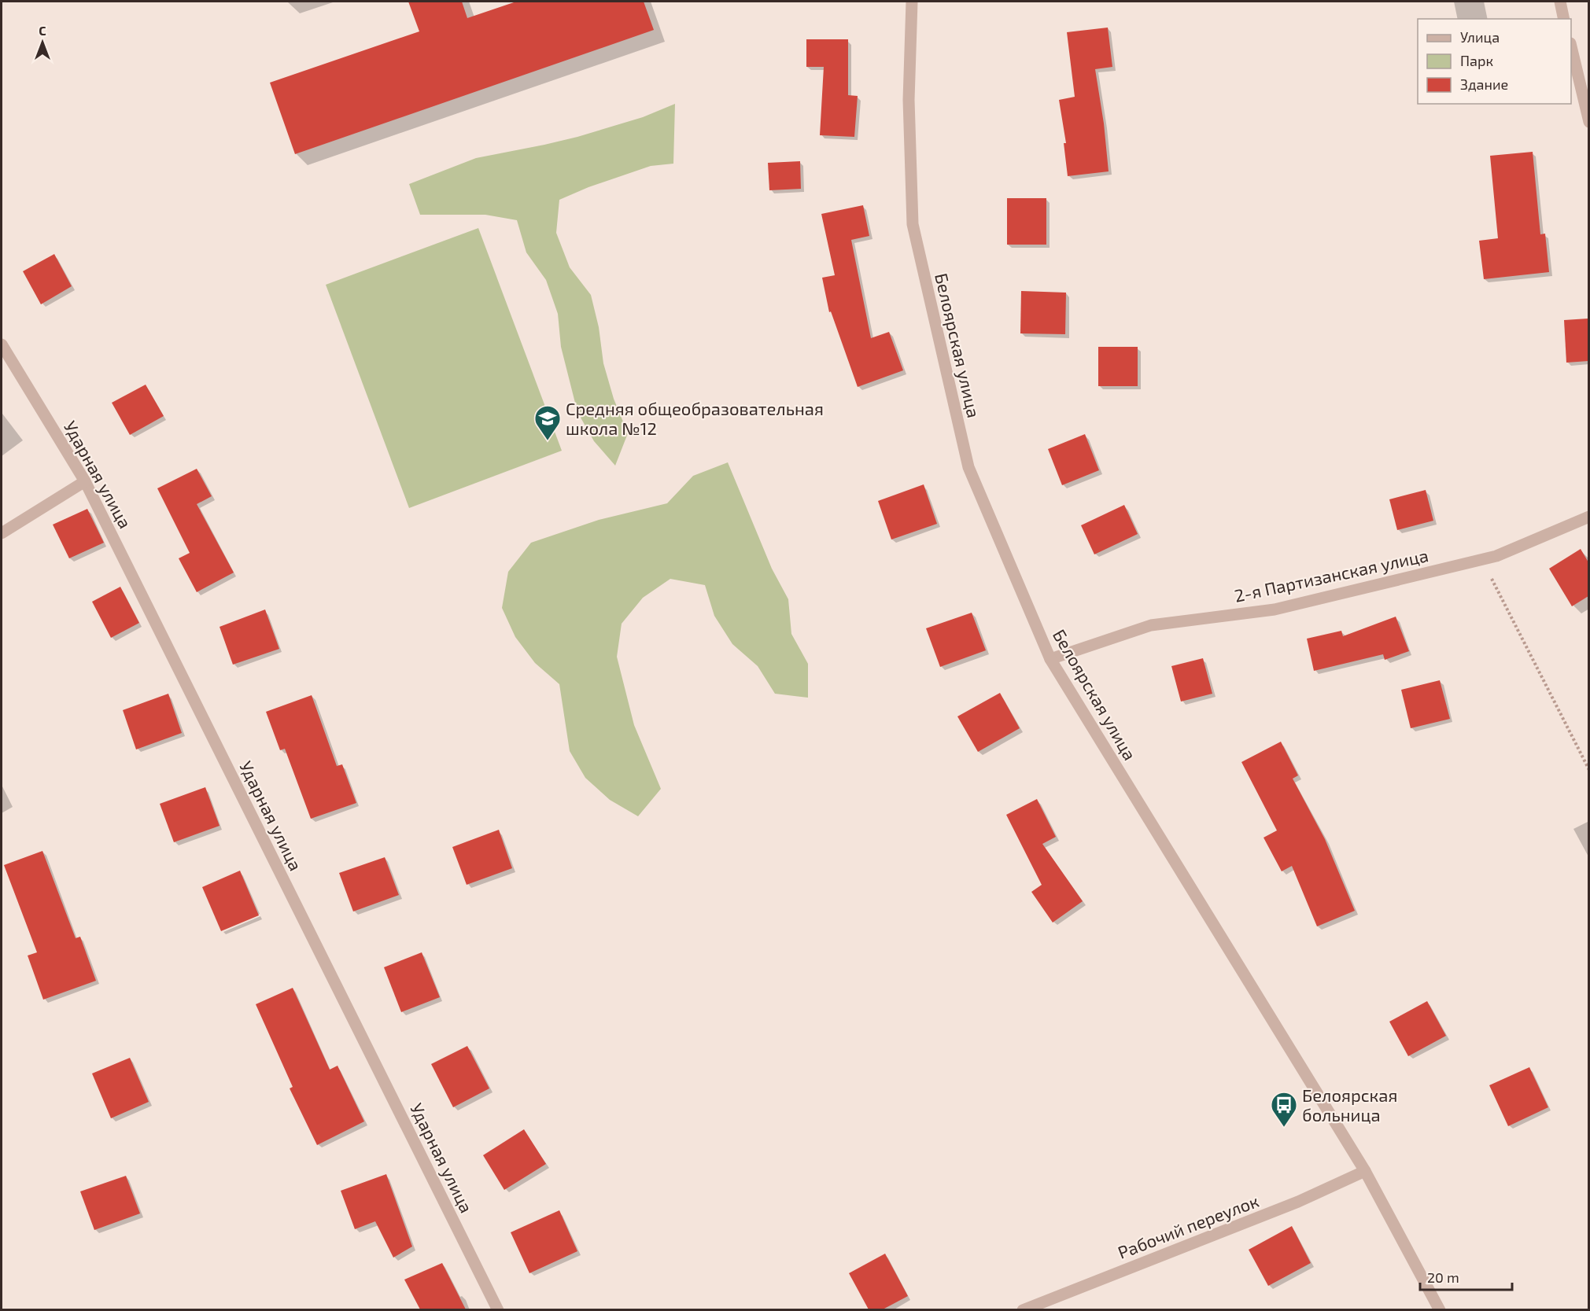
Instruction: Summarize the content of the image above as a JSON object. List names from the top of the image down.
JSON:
{
  "streets": {
    "street": [
      "Белоярская улица",
      "Ударная улица",
      "2-я Партизанская улица",
      "Рабочий переулок"
    ]
  },
  "crossings": [
    ["Белоярская улица", "2-я Партизанская улица"],
    ["Белоярская улица", "Рабочий переулок"]
  ],
  "places": {
    "school or university": ["Средняя общеобразовательная школа №12"],
    "bus stop": ["Белоярская больница"]
  },
  "legend": ["Улица", "Парк", "Здание"],
  "scale_bar": "20 m",
  "north": "top"
}
